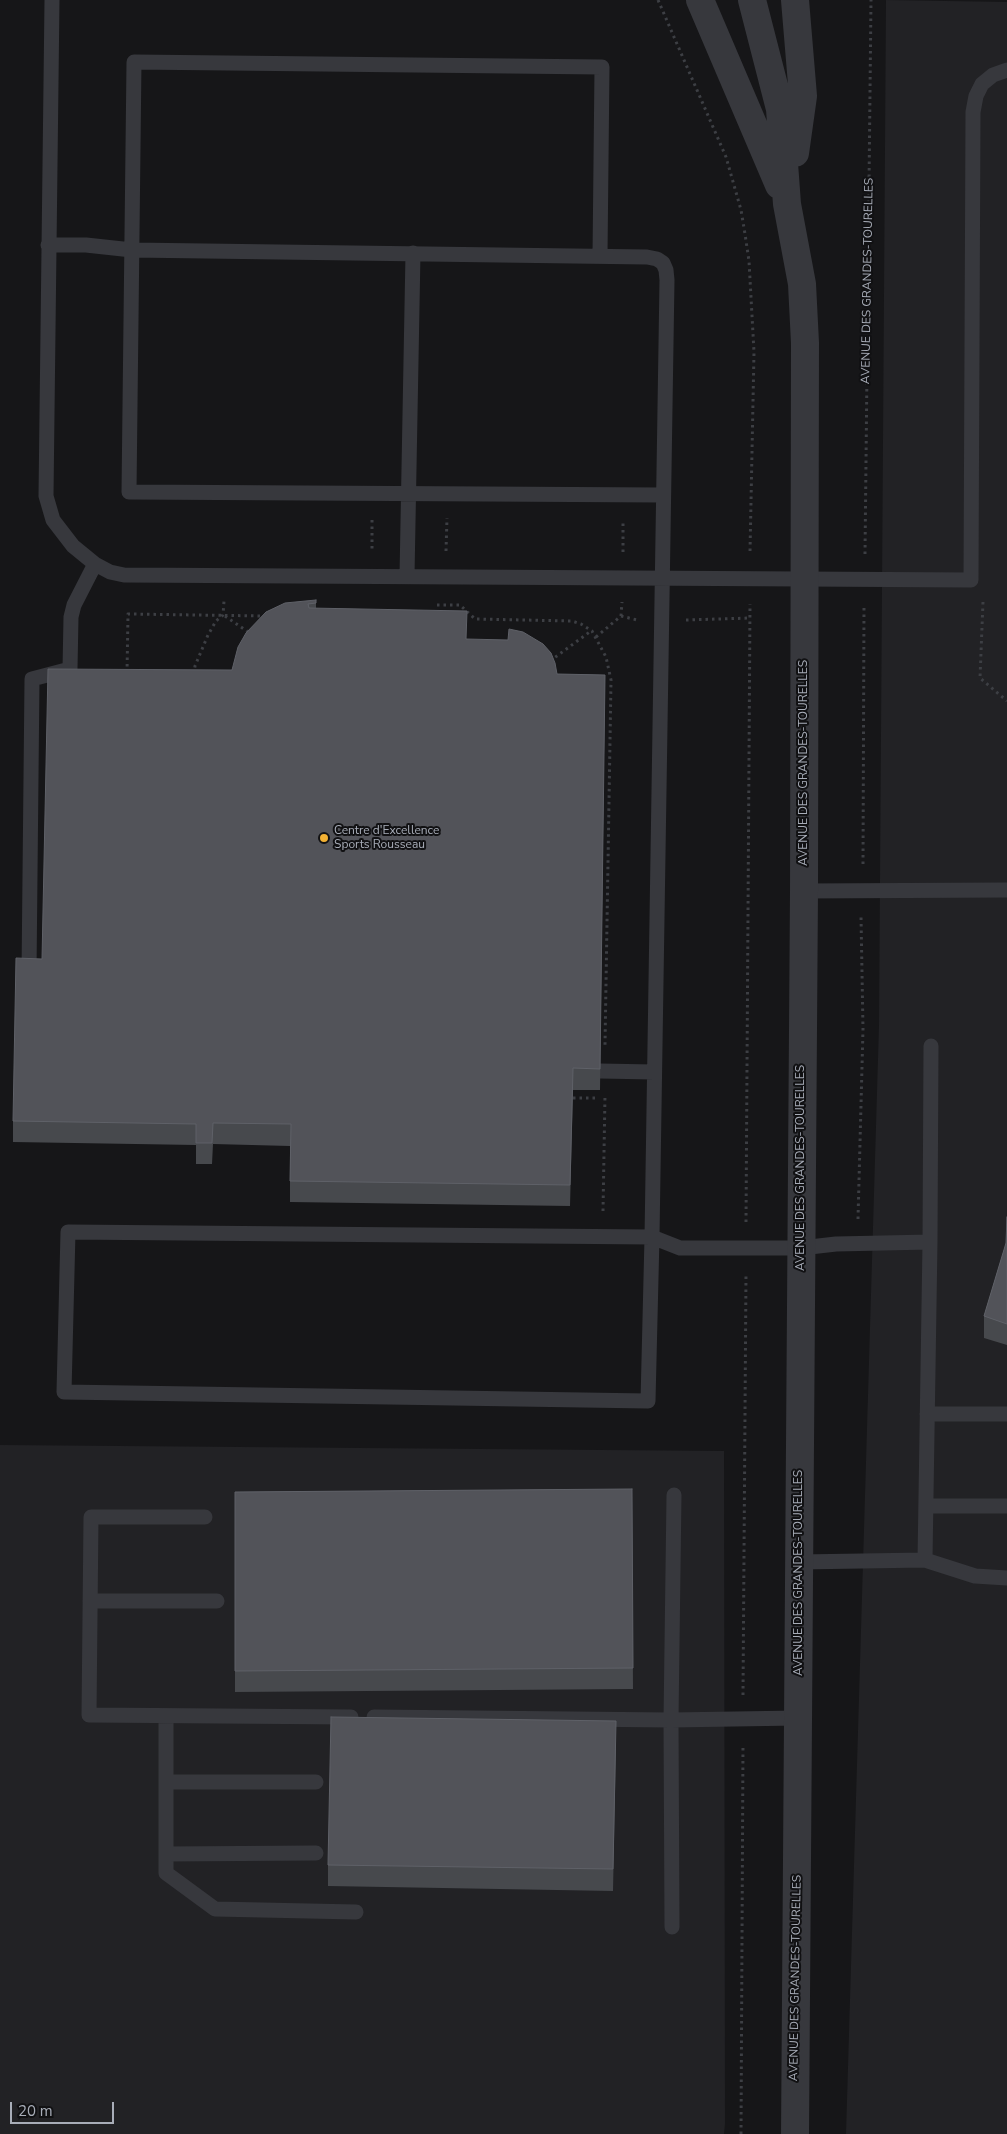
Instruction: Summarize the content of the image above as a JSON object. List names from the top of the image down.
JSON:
{
  "streets": {
    "street": ["AVENUE DES GRANDES-TOURELLES"]
  },
  "places": ["Centre d'Excellence Sports Rousseau"],
  "scale_bar": "20 m"
}
